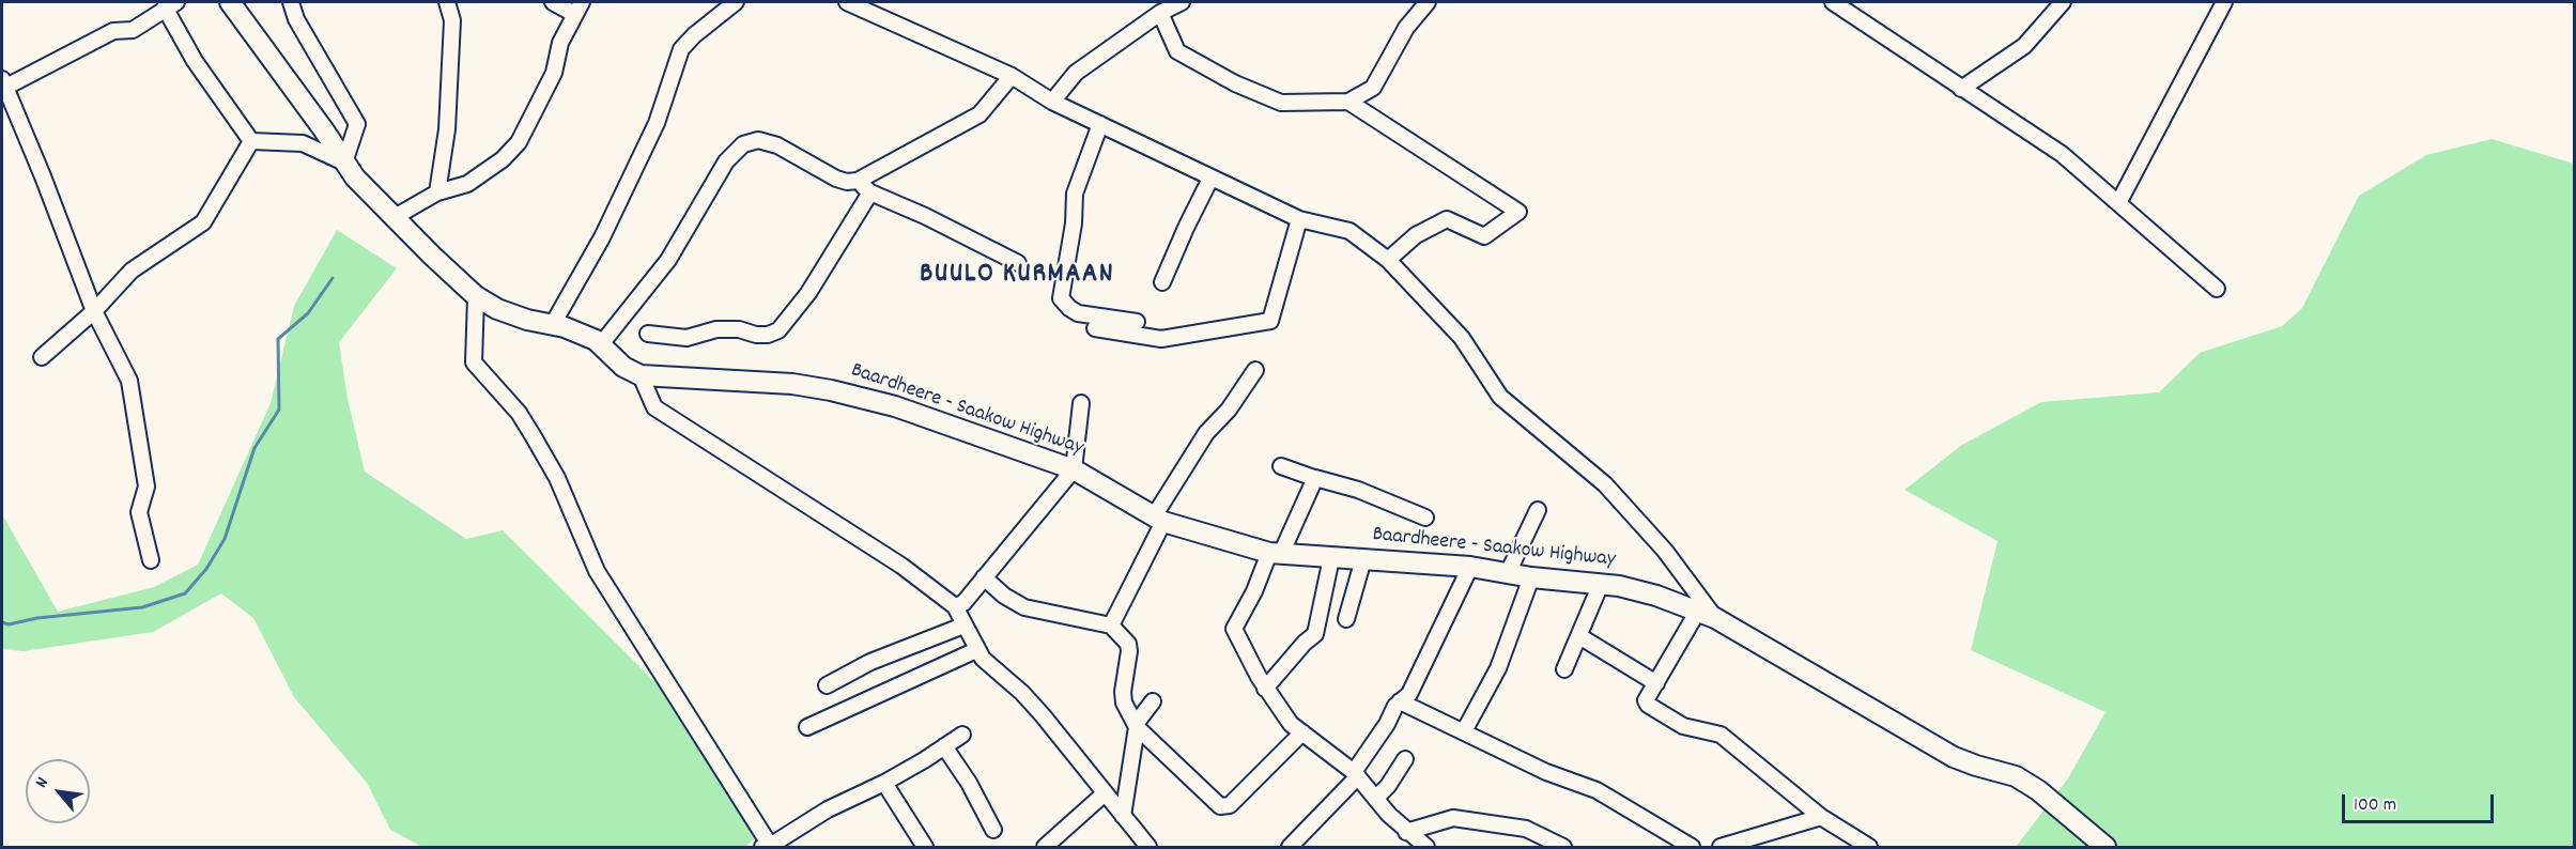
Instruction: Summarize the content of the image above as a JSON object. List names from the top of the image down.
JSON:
{
  "streets": {
    "main road": ["Baardheere - Saakow Highway"]
  },
  "districts": ["BUULO KURMAAN"],
  "scale_bar": "100 m",
  "north": "top left"
}
